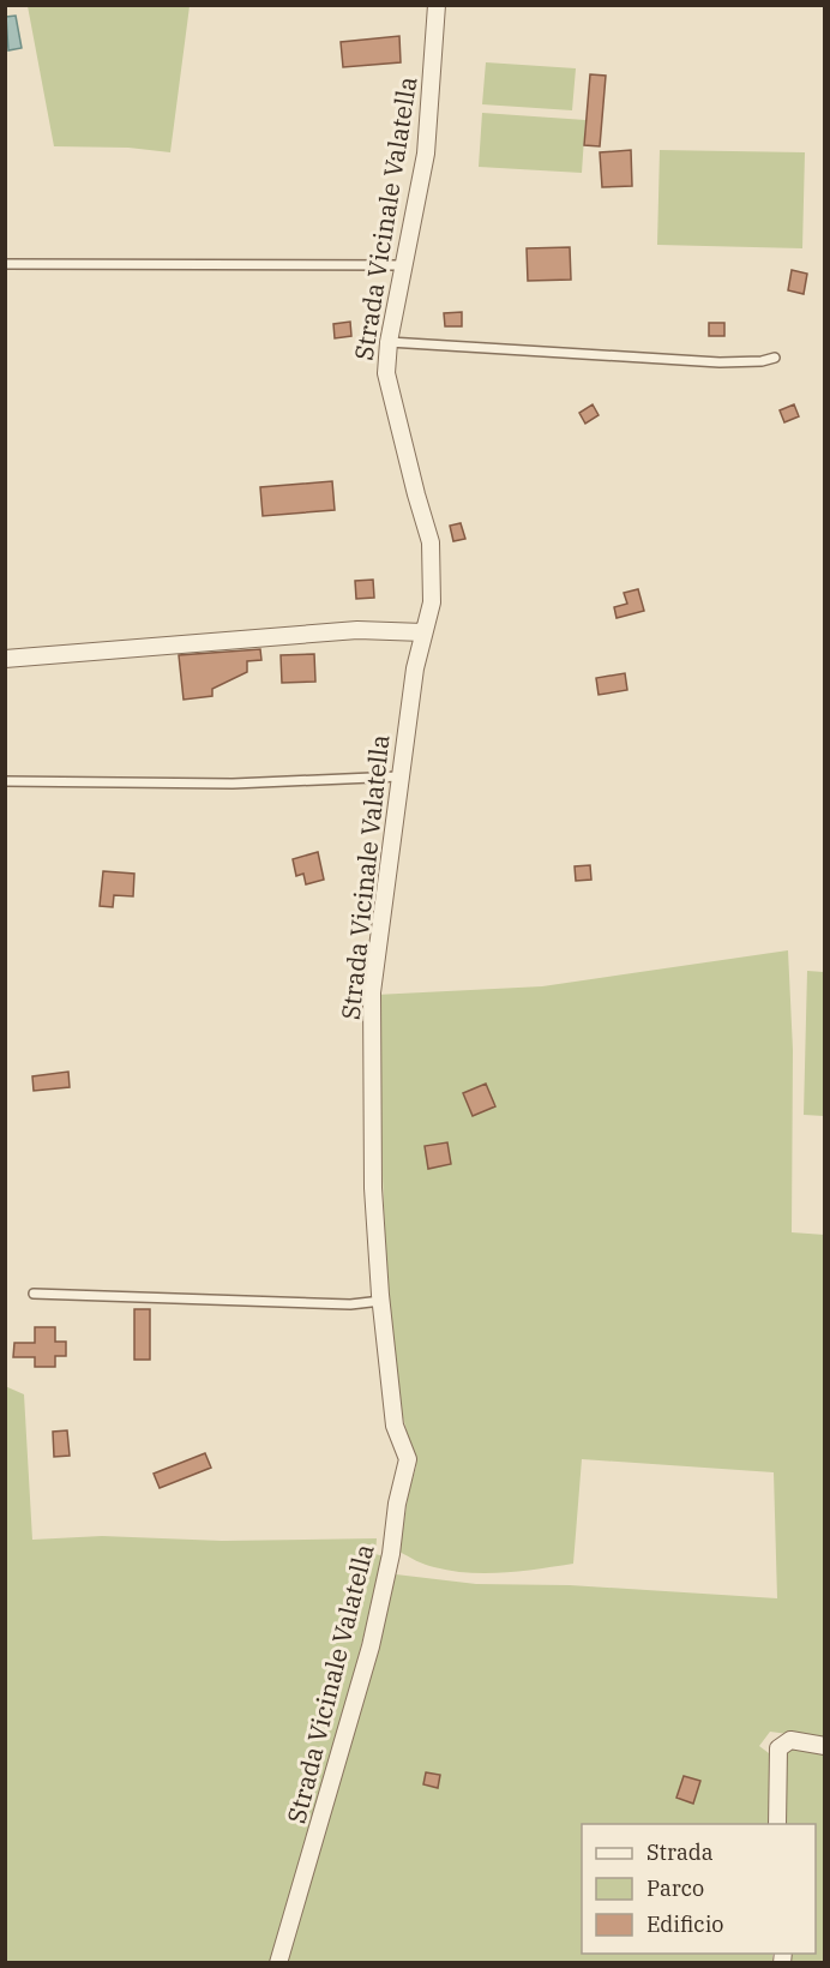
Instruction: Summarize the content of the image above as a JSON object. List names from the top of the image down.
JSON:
{
  "streets": {
    "street": ["Strada Vicinale Valatella"]
  },
  "legend": ["Strada", "Parco", "Edificio"]
}
